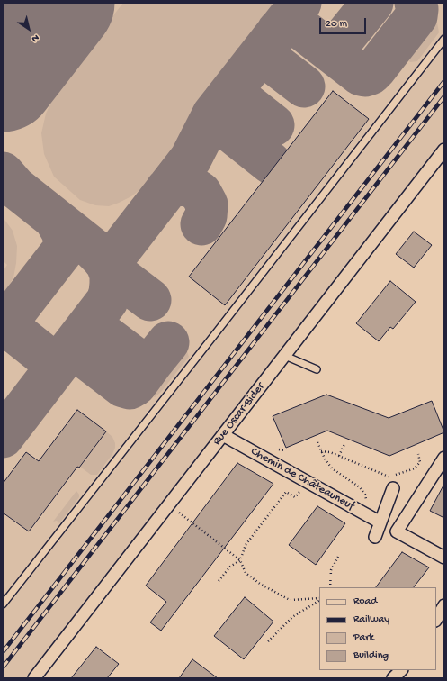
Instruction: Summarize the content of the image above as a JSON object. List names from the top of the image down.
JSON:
{
  "streets": {
    "street": ["Rue Oscar-Bider", "Chemin de Châteauneuf"]
  },
  "crossings": [
    ["Rue Oscar-Bider", "Chemin de Châteauneuf"]
  ],
  "legend": [
    "Road",
    "Railway",
    "Park",
    "Building"
  ],
  "scale_bar": "20 m",
  "north": "bottom right"
}
